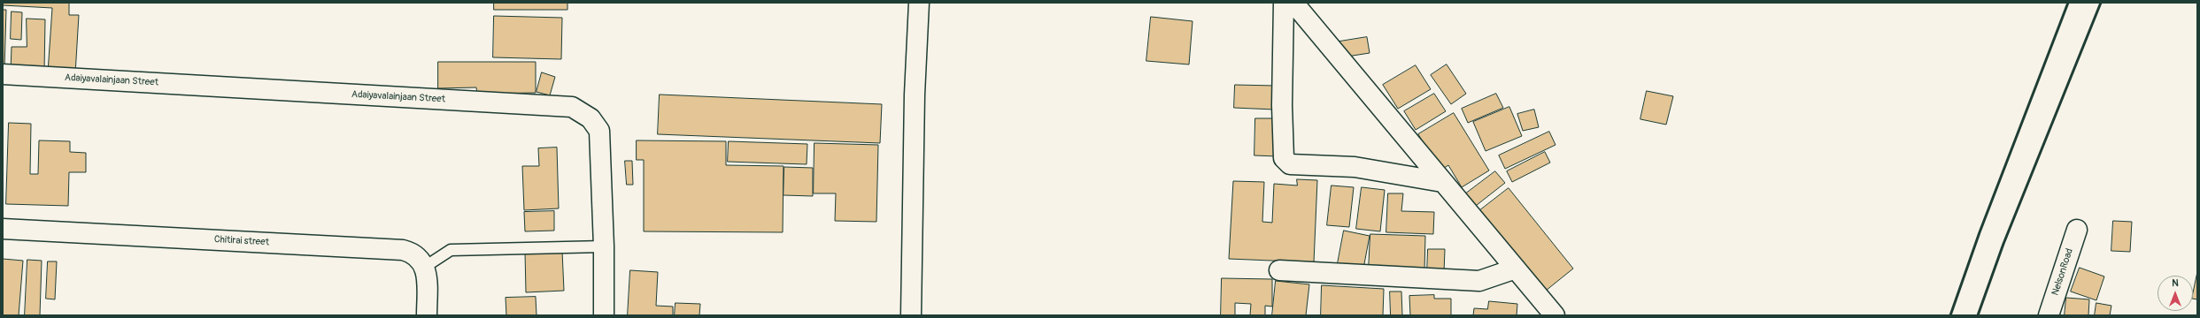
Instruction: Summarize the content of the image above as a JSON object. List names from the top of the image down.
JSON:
{
  "streets": {
    "street": ["Adaiyavalainjaan Street", "Chitirai street", "NelsonRoad"]
  },
  "north": "top"
}
